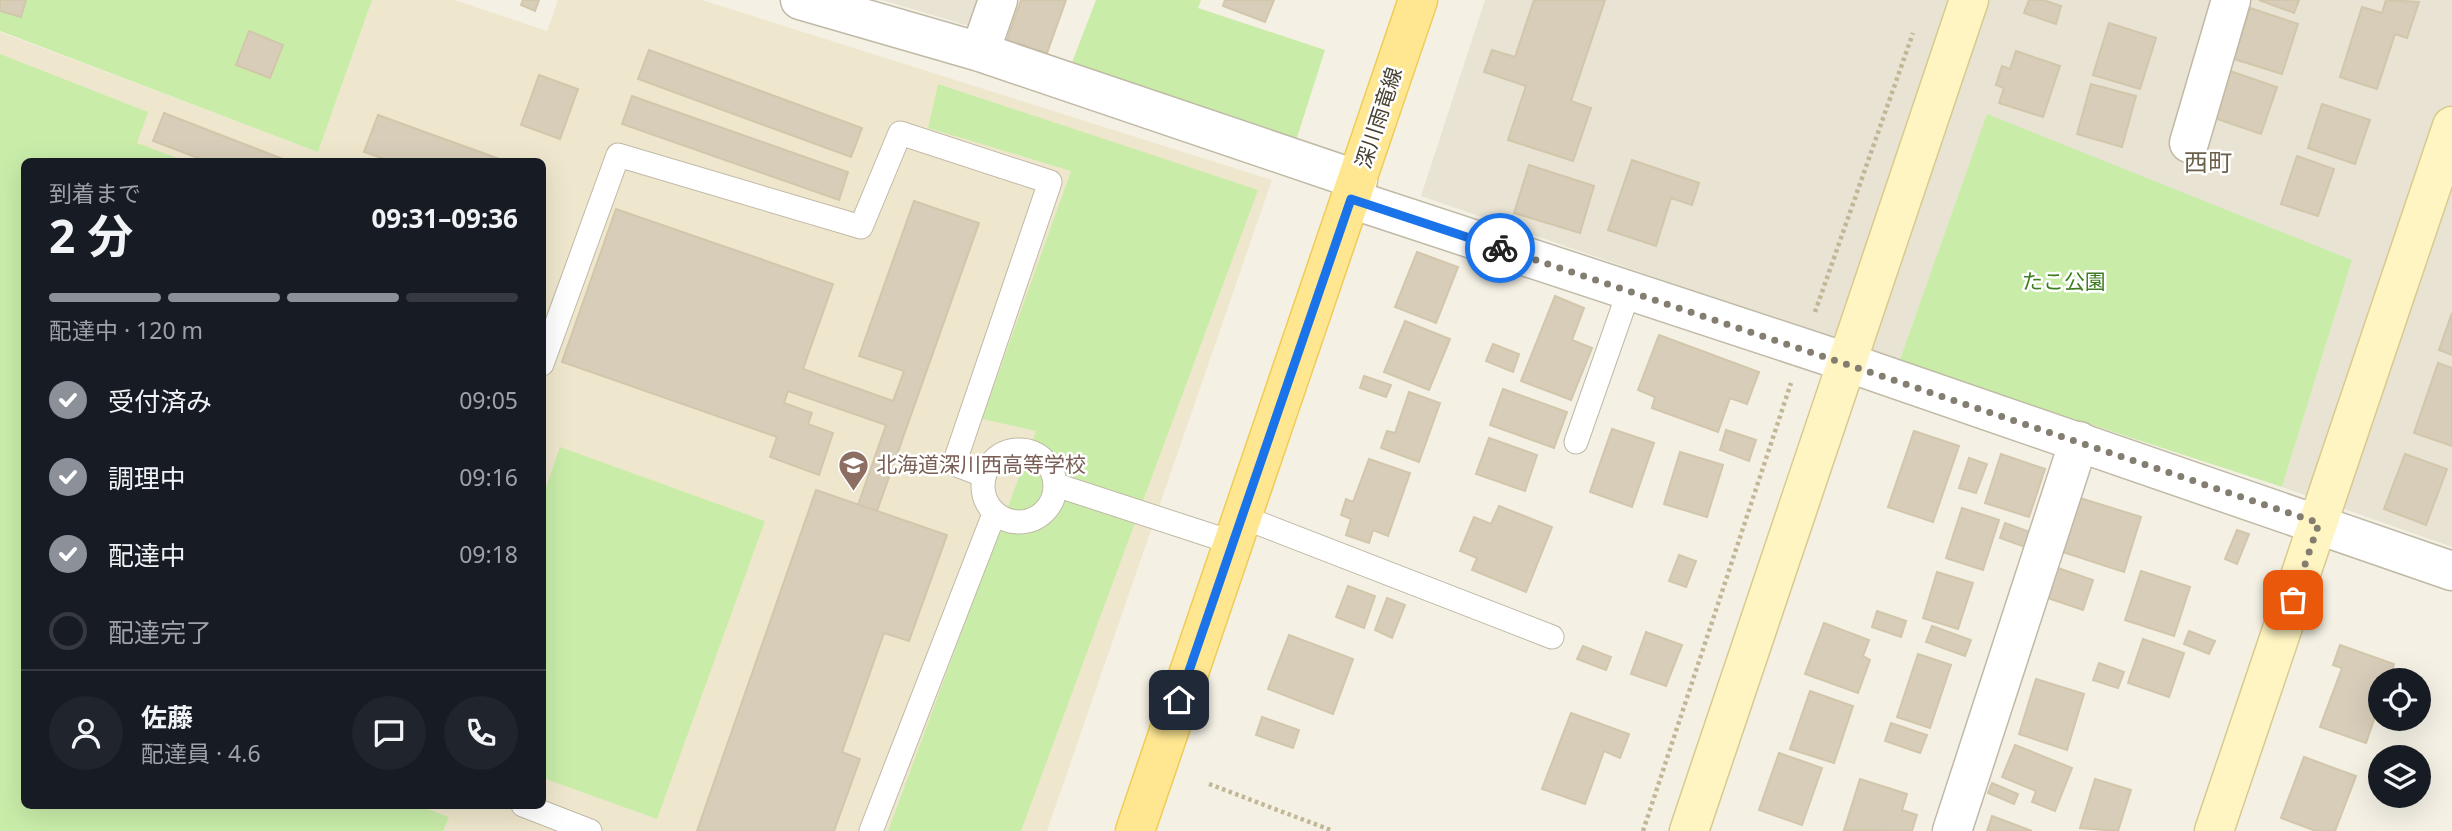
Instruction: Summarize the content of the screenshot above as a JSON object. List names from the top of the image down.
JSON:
{
  "streets": {
    "main road": ["深川雨竜線"]
  },
  "districts": ["西町"],
  "parks": ["たこ公園"],
  "places": {
    "school or university": ["北海道深川西高等学校"]
  },
  "page": {
    "heading": ["2 分", "到着まで", "09:31–09:36"],
    "panel": ["佐藤", "配達員 · 4.6"],
    "bar": "配達中 · 120 m",
    "list": [
      ["受付済み", "09:05"],
      ["調理中", "09:16"],
      ["配達中", "09:18"],
      "配達完了"
    ]
  }
}
